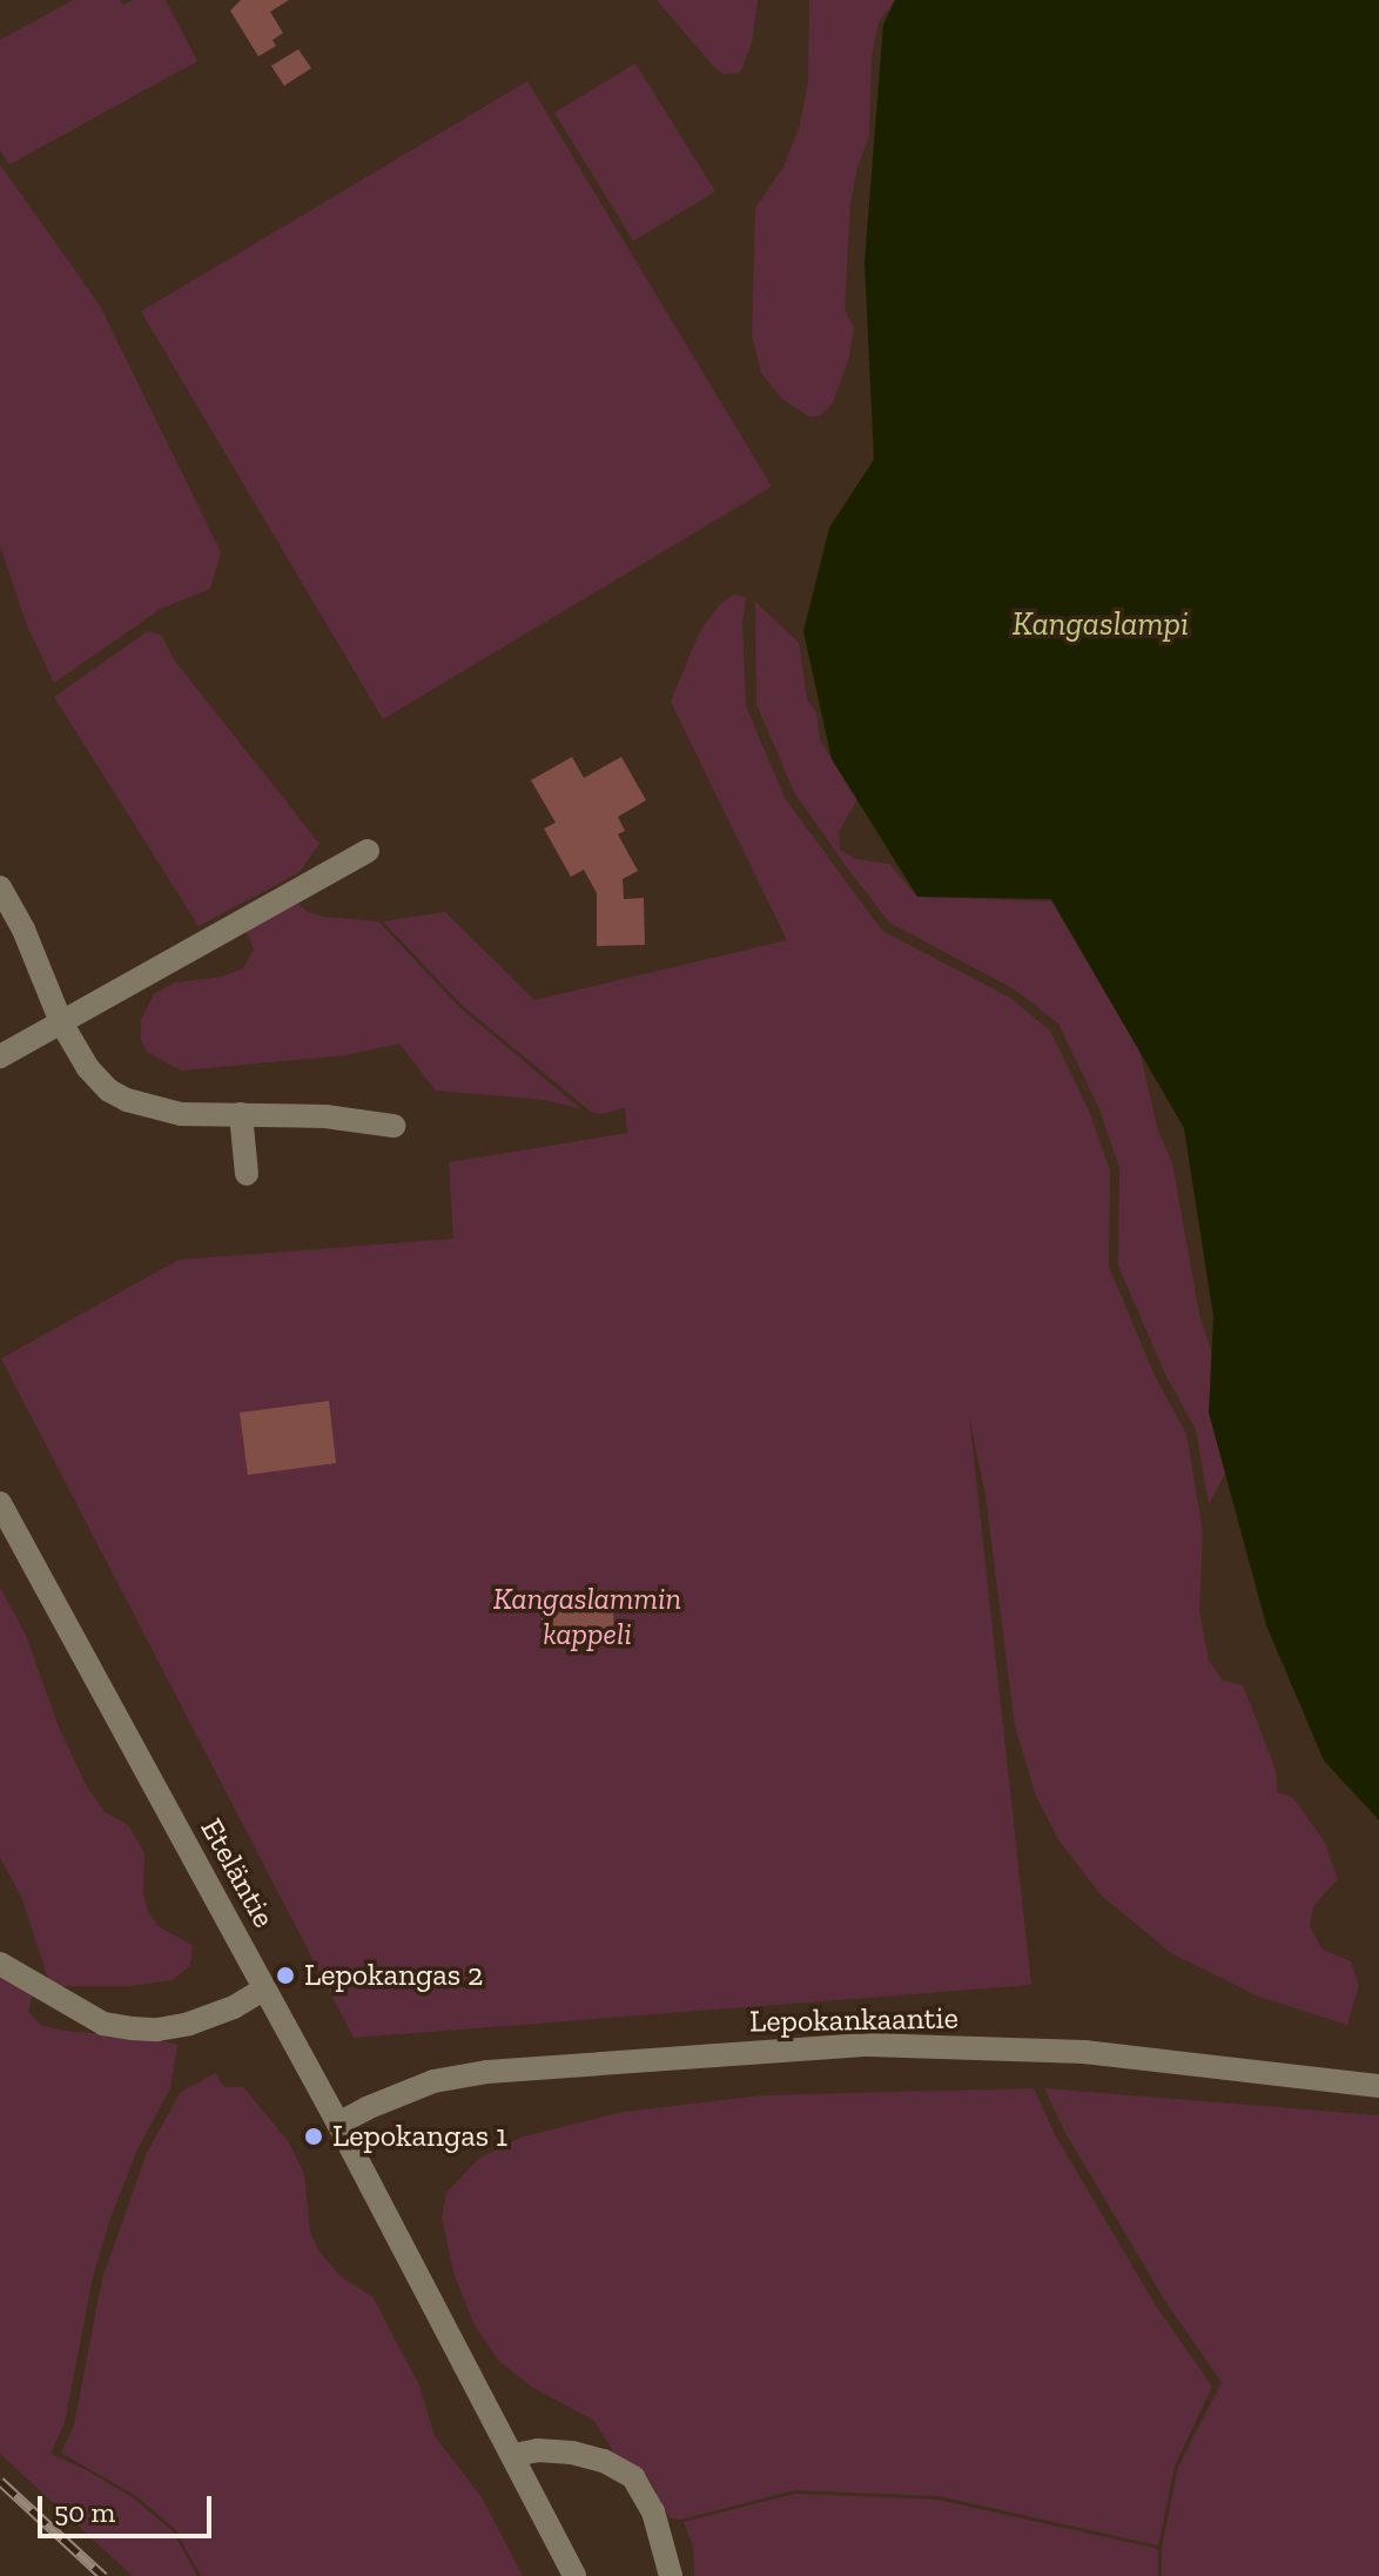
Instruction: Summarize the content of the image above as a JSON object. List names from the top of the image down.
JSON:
{
  "streets": {
    "street": ["Eteläntie", "Lepokankaantie"]
  },
  "crossings": [
    ["Eteläntie", "Lepokankaantie"]
  ],
  "water": ["Kangaslampi"],
  "parks": ["Kangaslammin kappeli"],
  "places": ["Lepokangas 2", "Lepokangas 1"],
  "scale_bar": "50 m"
}
